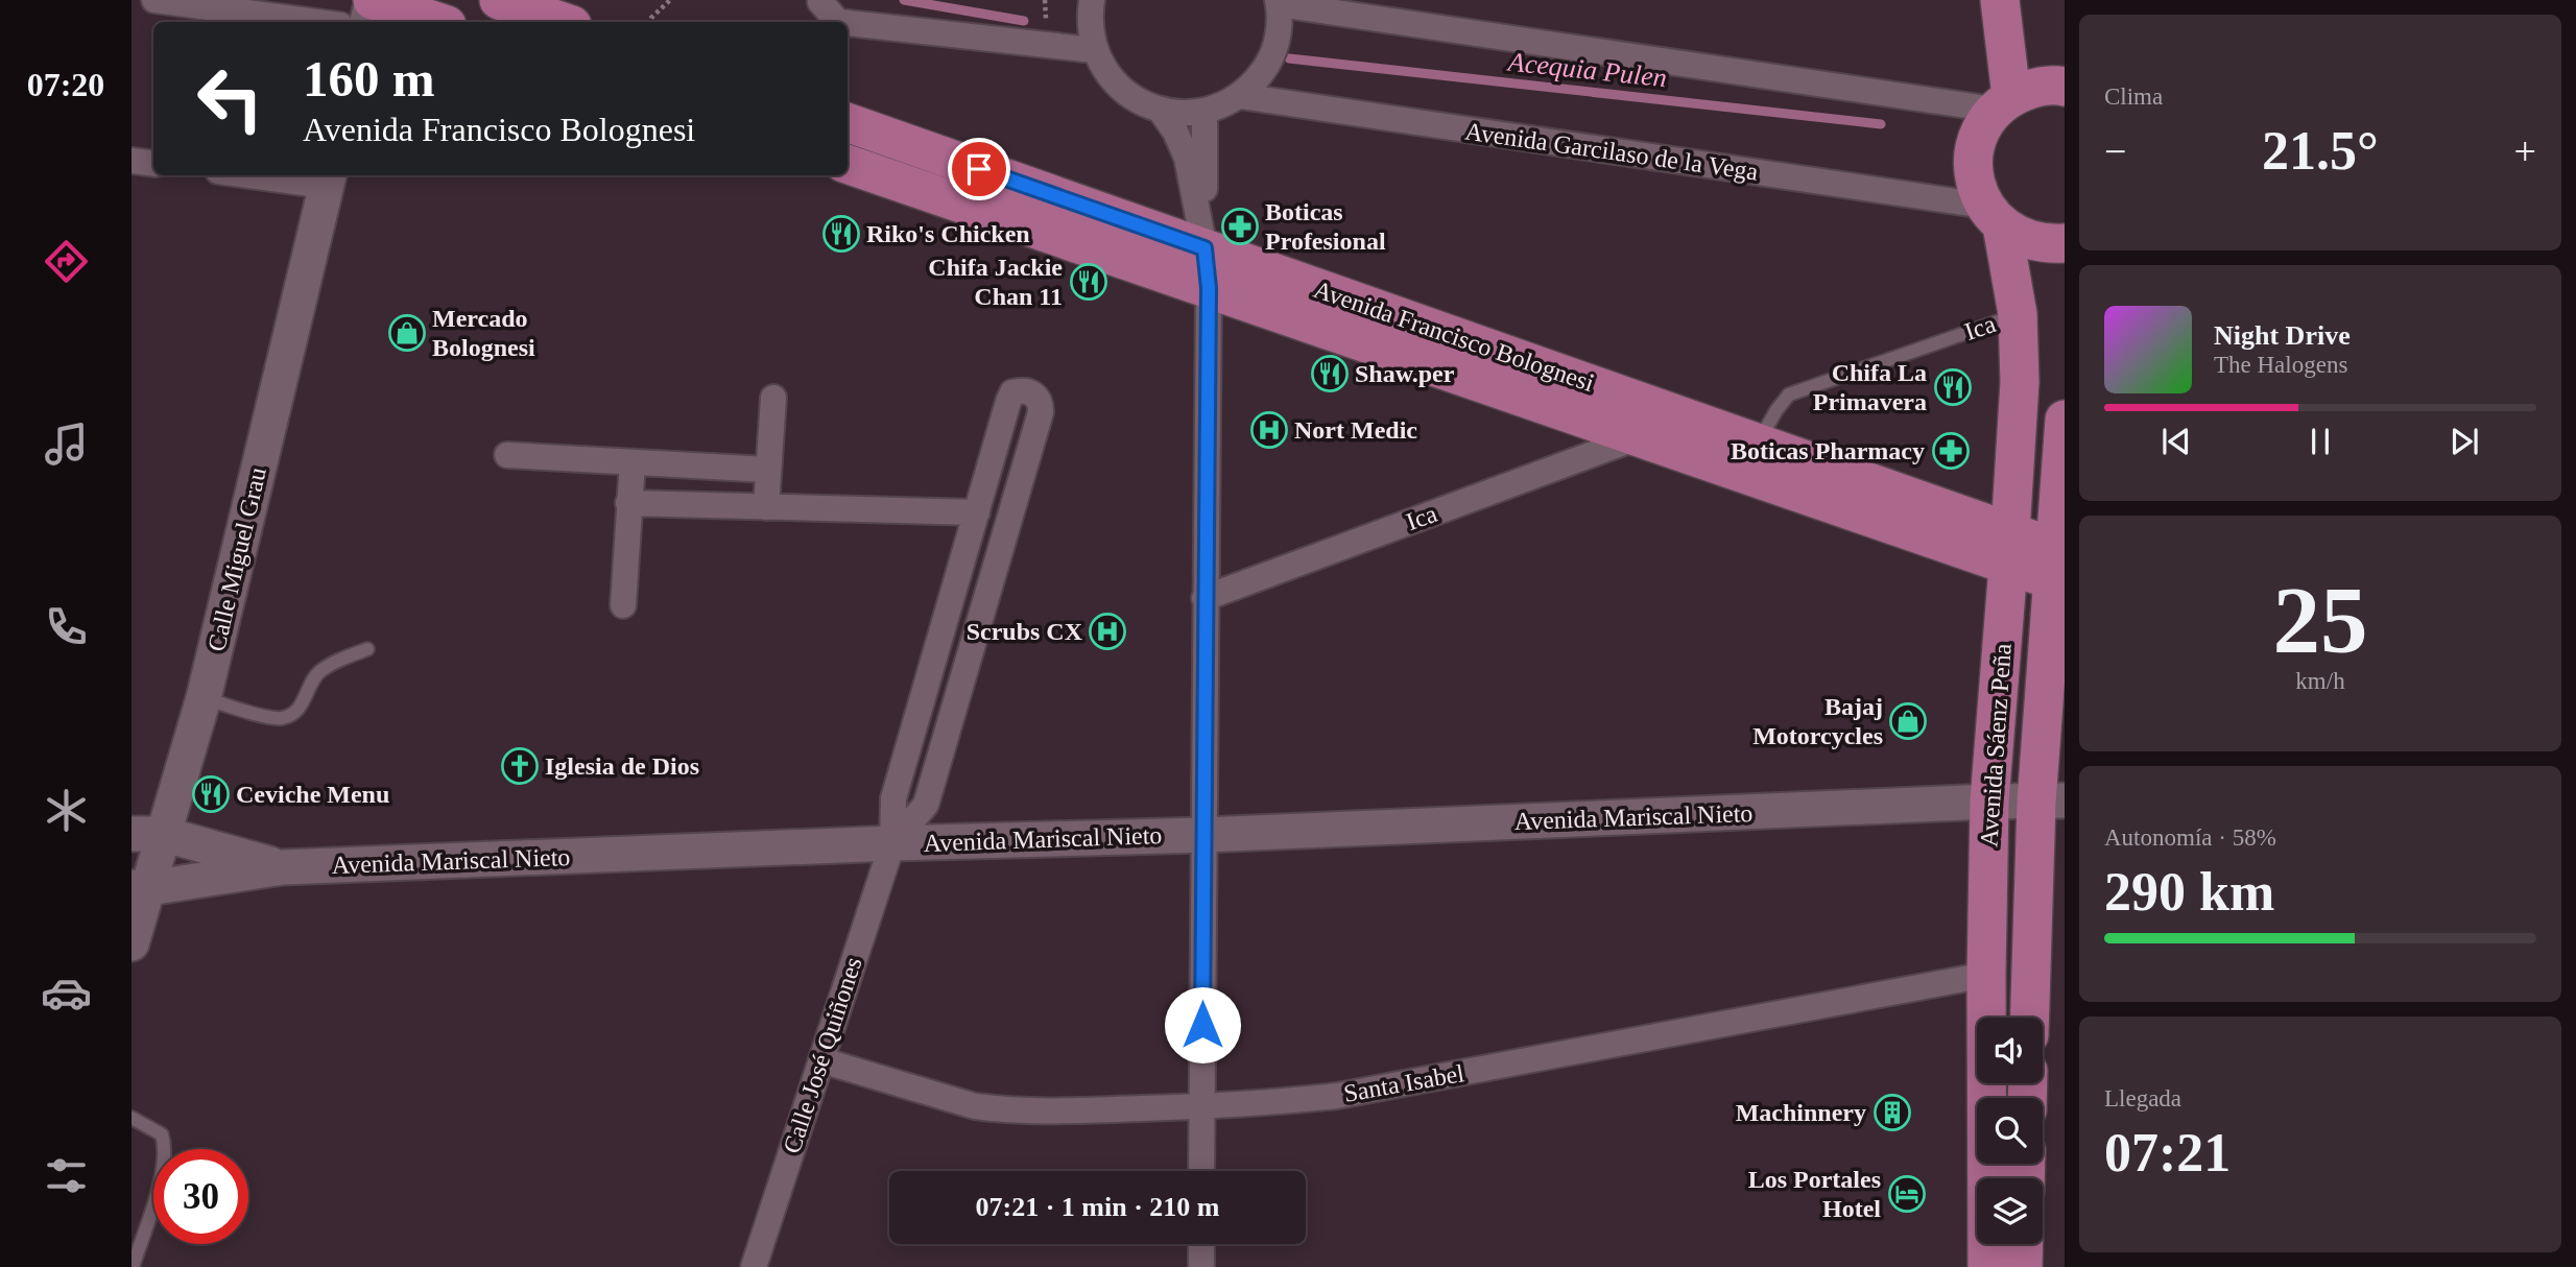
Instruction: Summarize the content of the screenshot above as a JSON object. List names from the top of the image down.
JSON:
{
  "streets": {
    "main road": [
      "Avenida Francisco Bolognesi",
      "Calle Miguel Grau",
      "Avenida Sáenz Peña",
      "Avenida Mariscal Nieto"
    ],
    "street": [
      "Avenida Garcilaso de la Vega",
      "Ica",
      "Calle José Quiñones",
      "Santa Isabel"
    ]
  },
  "crossings": [
    ["Avenida Garcilaso de la Vega", "Avenida Sáenz Peña"],
    ["Ica", "Avenida Francisco Bolognesi"],
    ["Ica", "Avenida Sáenz Peña"],
    ["Avenida Francisco Bolognesi", "Avenida Sáenz Peña"],
    ["Calle Miguel Grau", "Avenida Mariscal Nieto"],
    ["Avenida Sáenz Peña", "Avenida Mariscal Nieto"],
    ["Avenida Sáenz Peña", "Santa Isabel"],
    ["Avenida Mariscal Nieto", "Calle José Quiñones"],
    ["Calle José Quiñones", "Santa Isabel"]
  ],
  "water": ["Acequia Pulen"],
  "places": {
    "pharmacy": ["Boticas Profesional", "Boticas Pharmacy"],
    "restaurant": [
      "Riko's Chicken",
      "Chifa Jackie Chan 11",
      "Shaw.per",
      "Chifa La Primavera",
      "Ceviche Menu"
    ],
    "shop": ["Mercado Bolognesi", "Bajaj Motorcycles"],
    "hospital": ["Nort Medic", "Scrubs CX"],
    "church": ["Iglesia de Dios"],
    "building": ["Machinnery"],
    "hotel": ["Los Portales Hotel"]
  },
  "page": {
    "tabs": "07:20",
    "tile": [
      "Clima",
      ["25", "km/h"],
      ["Autonomía · 58%", "290 km"],
      ["Llegada", "07:21"]
    ],
    "turn": ["160 m", "Avenida Francisco Bolognesi"],
    "heat": ["−", "21.5°", "+"],
    "song": ["Night Drive", "The Halogens"],
    "limit": "30",
    "trip": "07:21 · 1 min · 210 m"
  }
}
